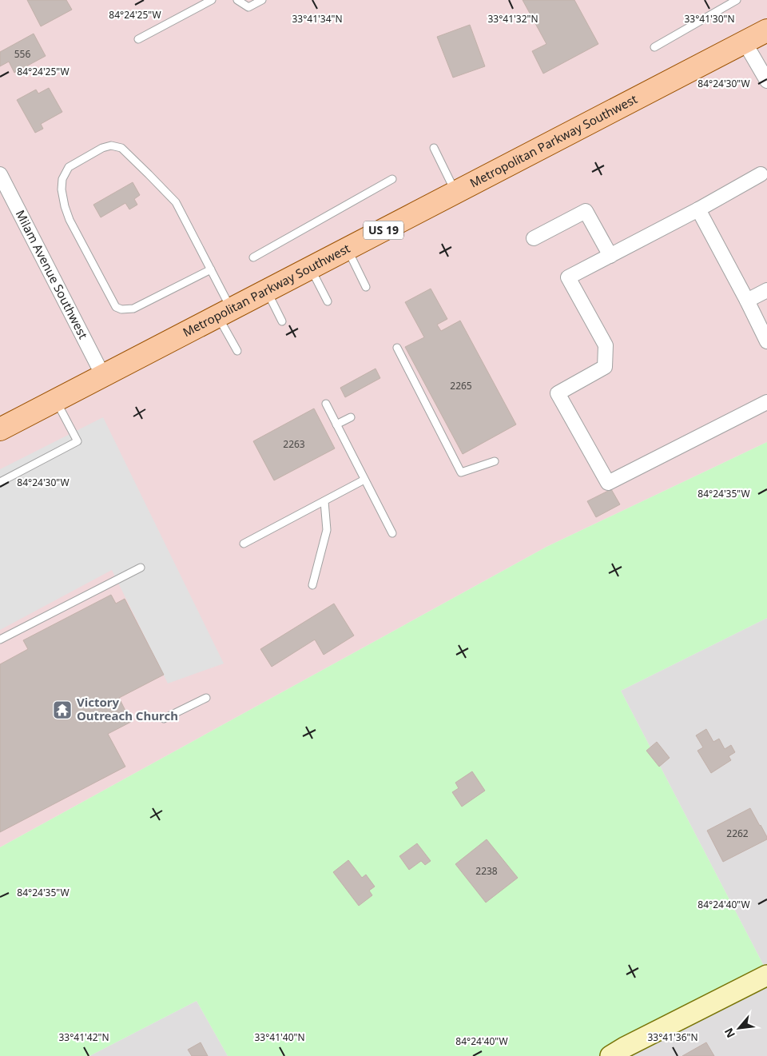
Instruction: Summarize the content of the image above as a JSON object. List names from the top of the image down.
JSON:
{
  "streets": {
    "main road": ["Metropolitan Parkway Southwest", "US 19"],
    "street": ["Milam Avenue Southwest"]
  },
  "crossings": [
    ["Metropolitan Parkway Southwest", "Milam Avenue Southwest"]
  ],
  "places": {
    "temple": ["Victory Outreach Church"]
  },
  "house_numbers": [
    "556",
    "2265",
    "2263",
    "2262",
    "2238"
  ],
  "north": "bottom left",
  "coordinates": [
    "84°24'25\"W",
    "33°41'34\"N",
    "33°41'30\"N",
    "33°41'32\"N",
    "84°24'30\"W",
    "84°24'35\"W",
    "84°24'40\"W",
    "33°41'42\"N",
    "33°41'40\"N",
    "33°41'36\"N"
  ]
}
